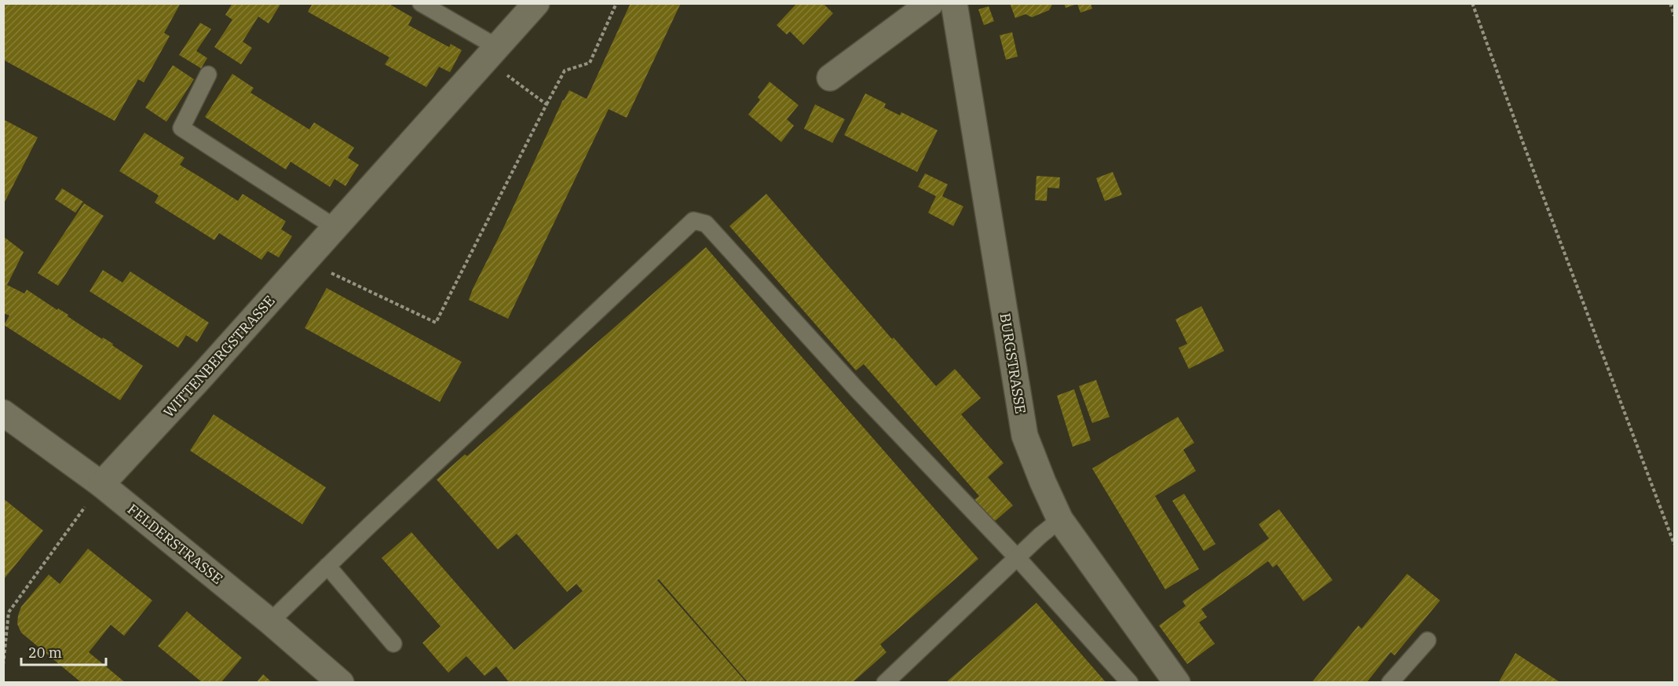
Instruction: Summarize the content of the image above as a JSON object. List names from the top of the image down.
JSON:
{
  "streets": {
    "street": ["WITTENBERGSTRASSE", "BURGSTRASSE", "FELDERSTRASSE"]
  },
  "crossings": [
    ["WITTENBERGSTRASSE", "FELDERSTRASSE"]
  ],
  "scale_bar": "20 m"
}
